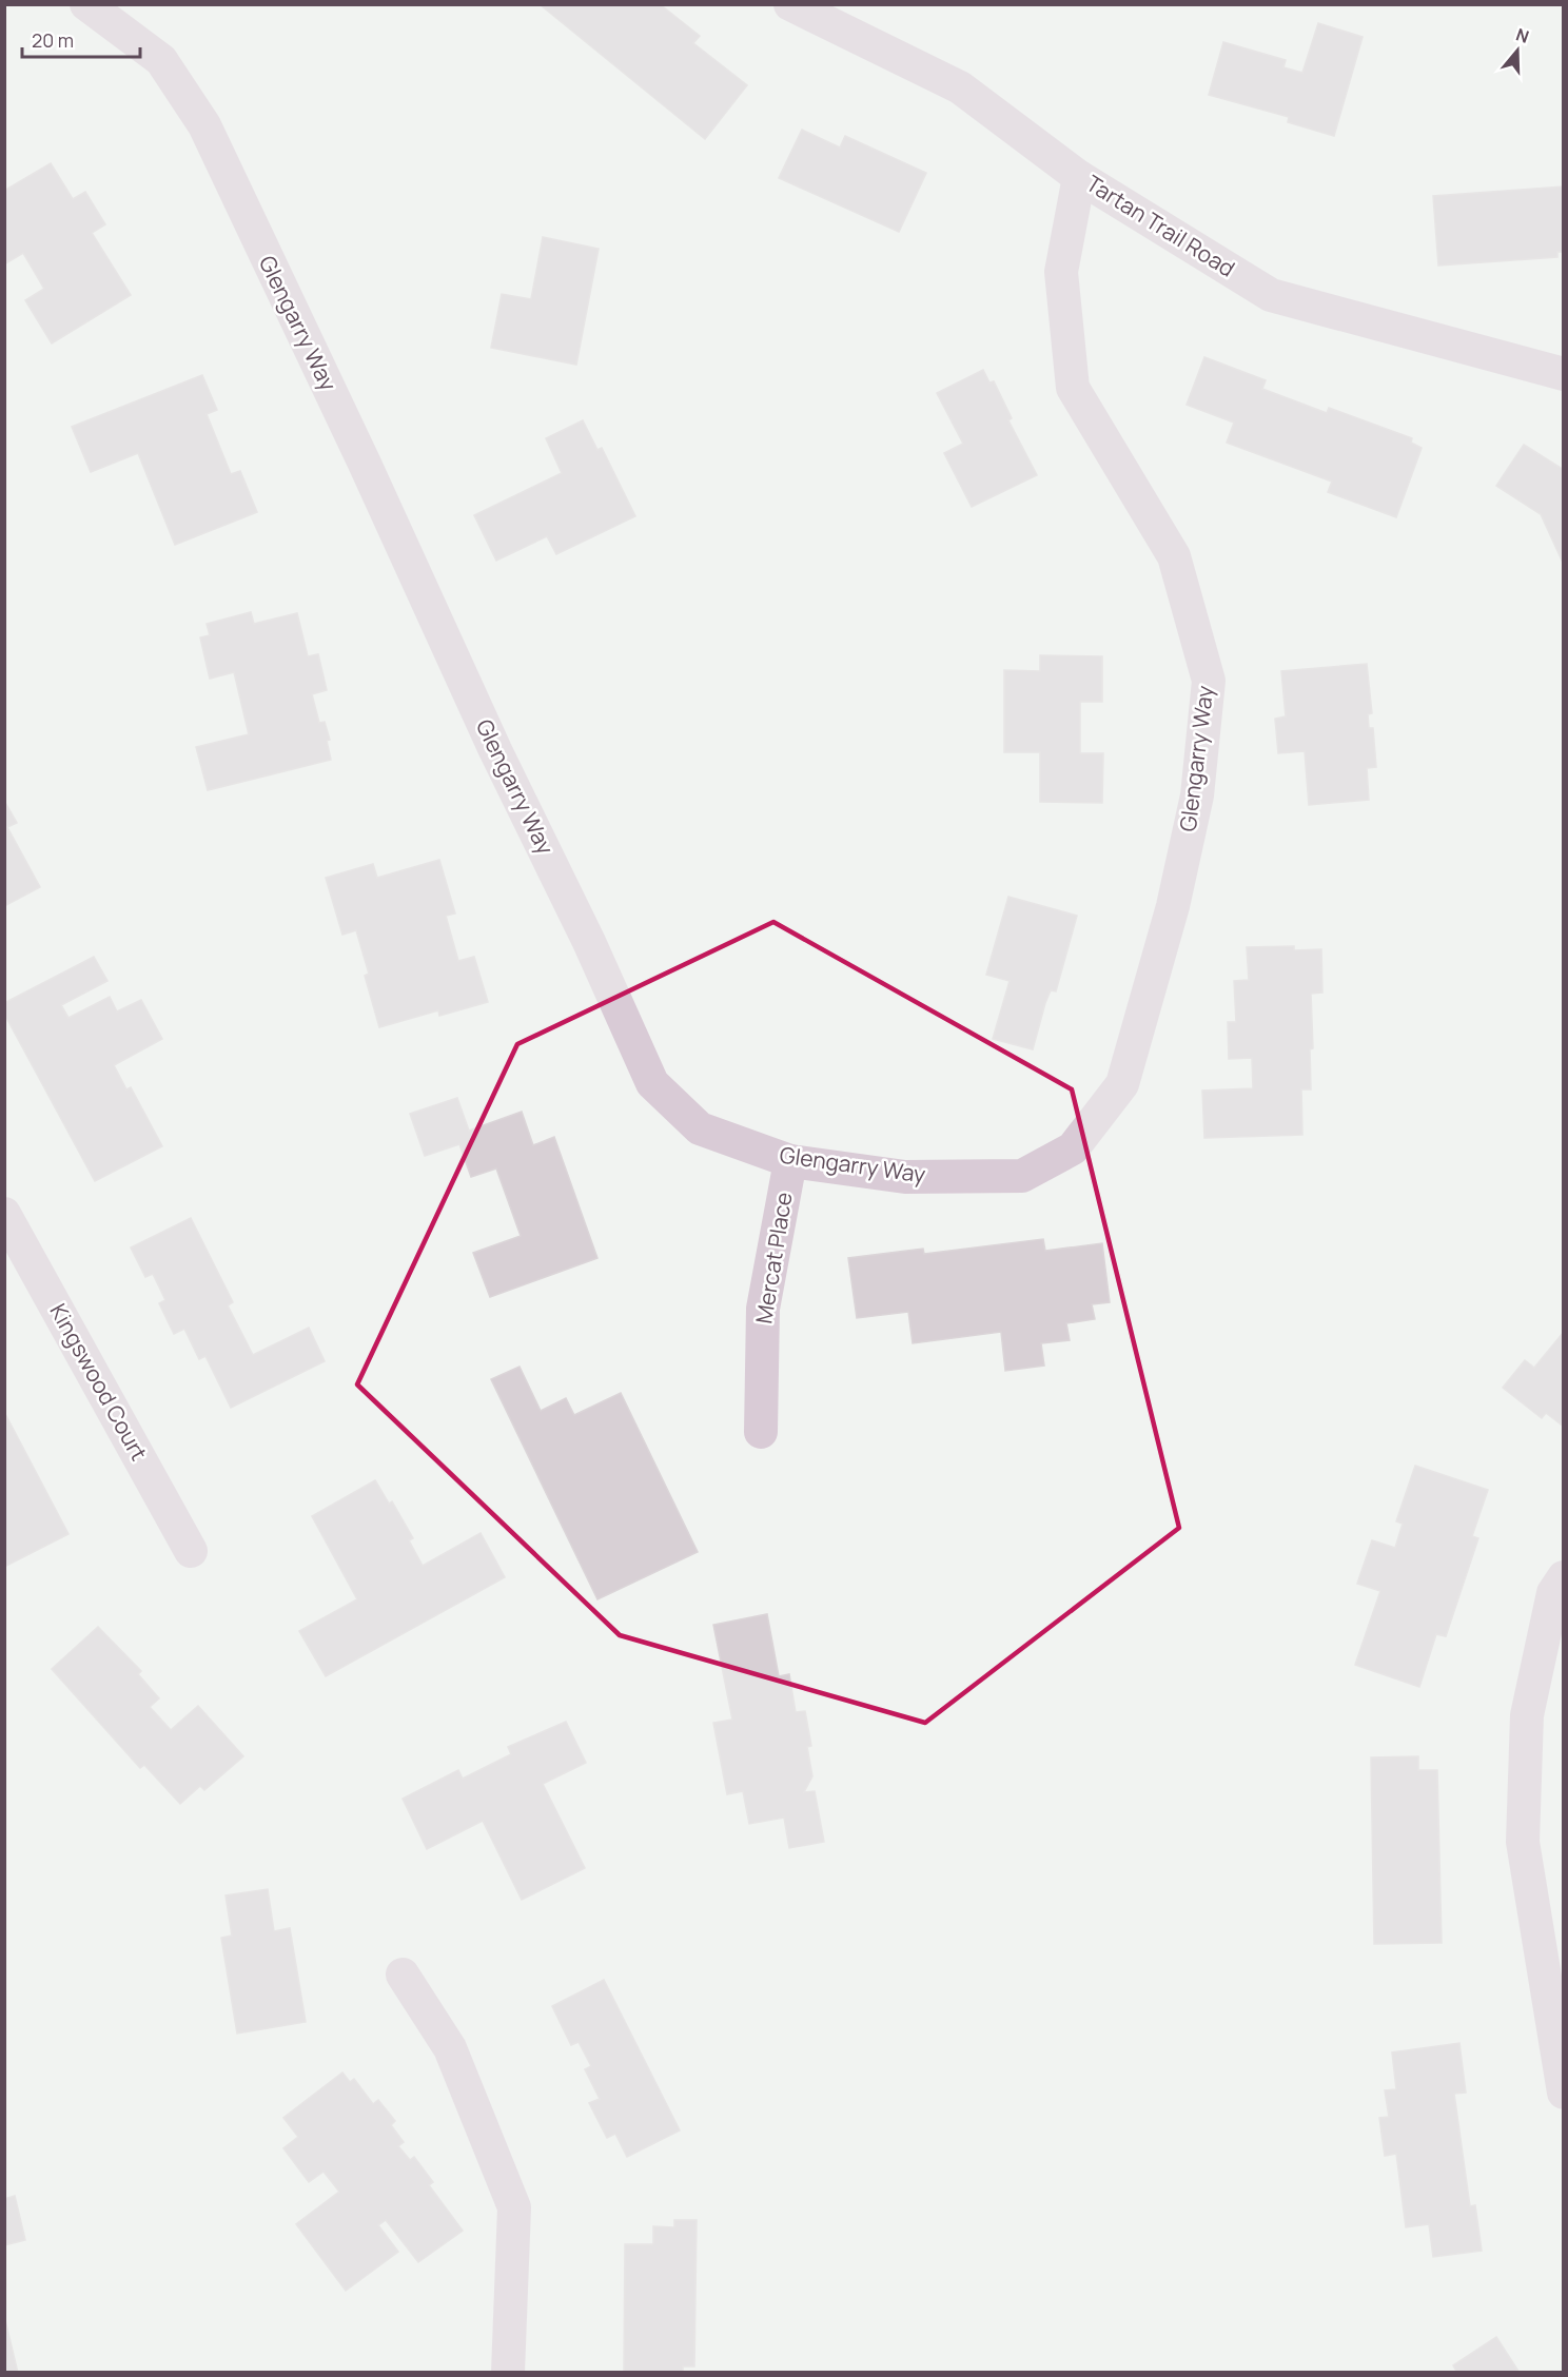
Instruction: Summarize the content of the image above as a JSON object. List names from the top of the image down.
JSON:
{
  "streets": {
    "street": [
      "Tartan Trail Road",
      "Glengarry Way",
      "Mercat Place",
      "Kingswood Court"
    ]
  },
  "crossings": [
    ["Tartan Trail Road", "Glengarry Way"],
    ["Glengarry Way", "Mercat Place"]
  ],
  "scale_bar": "20 m",
  "north": "top"
}
